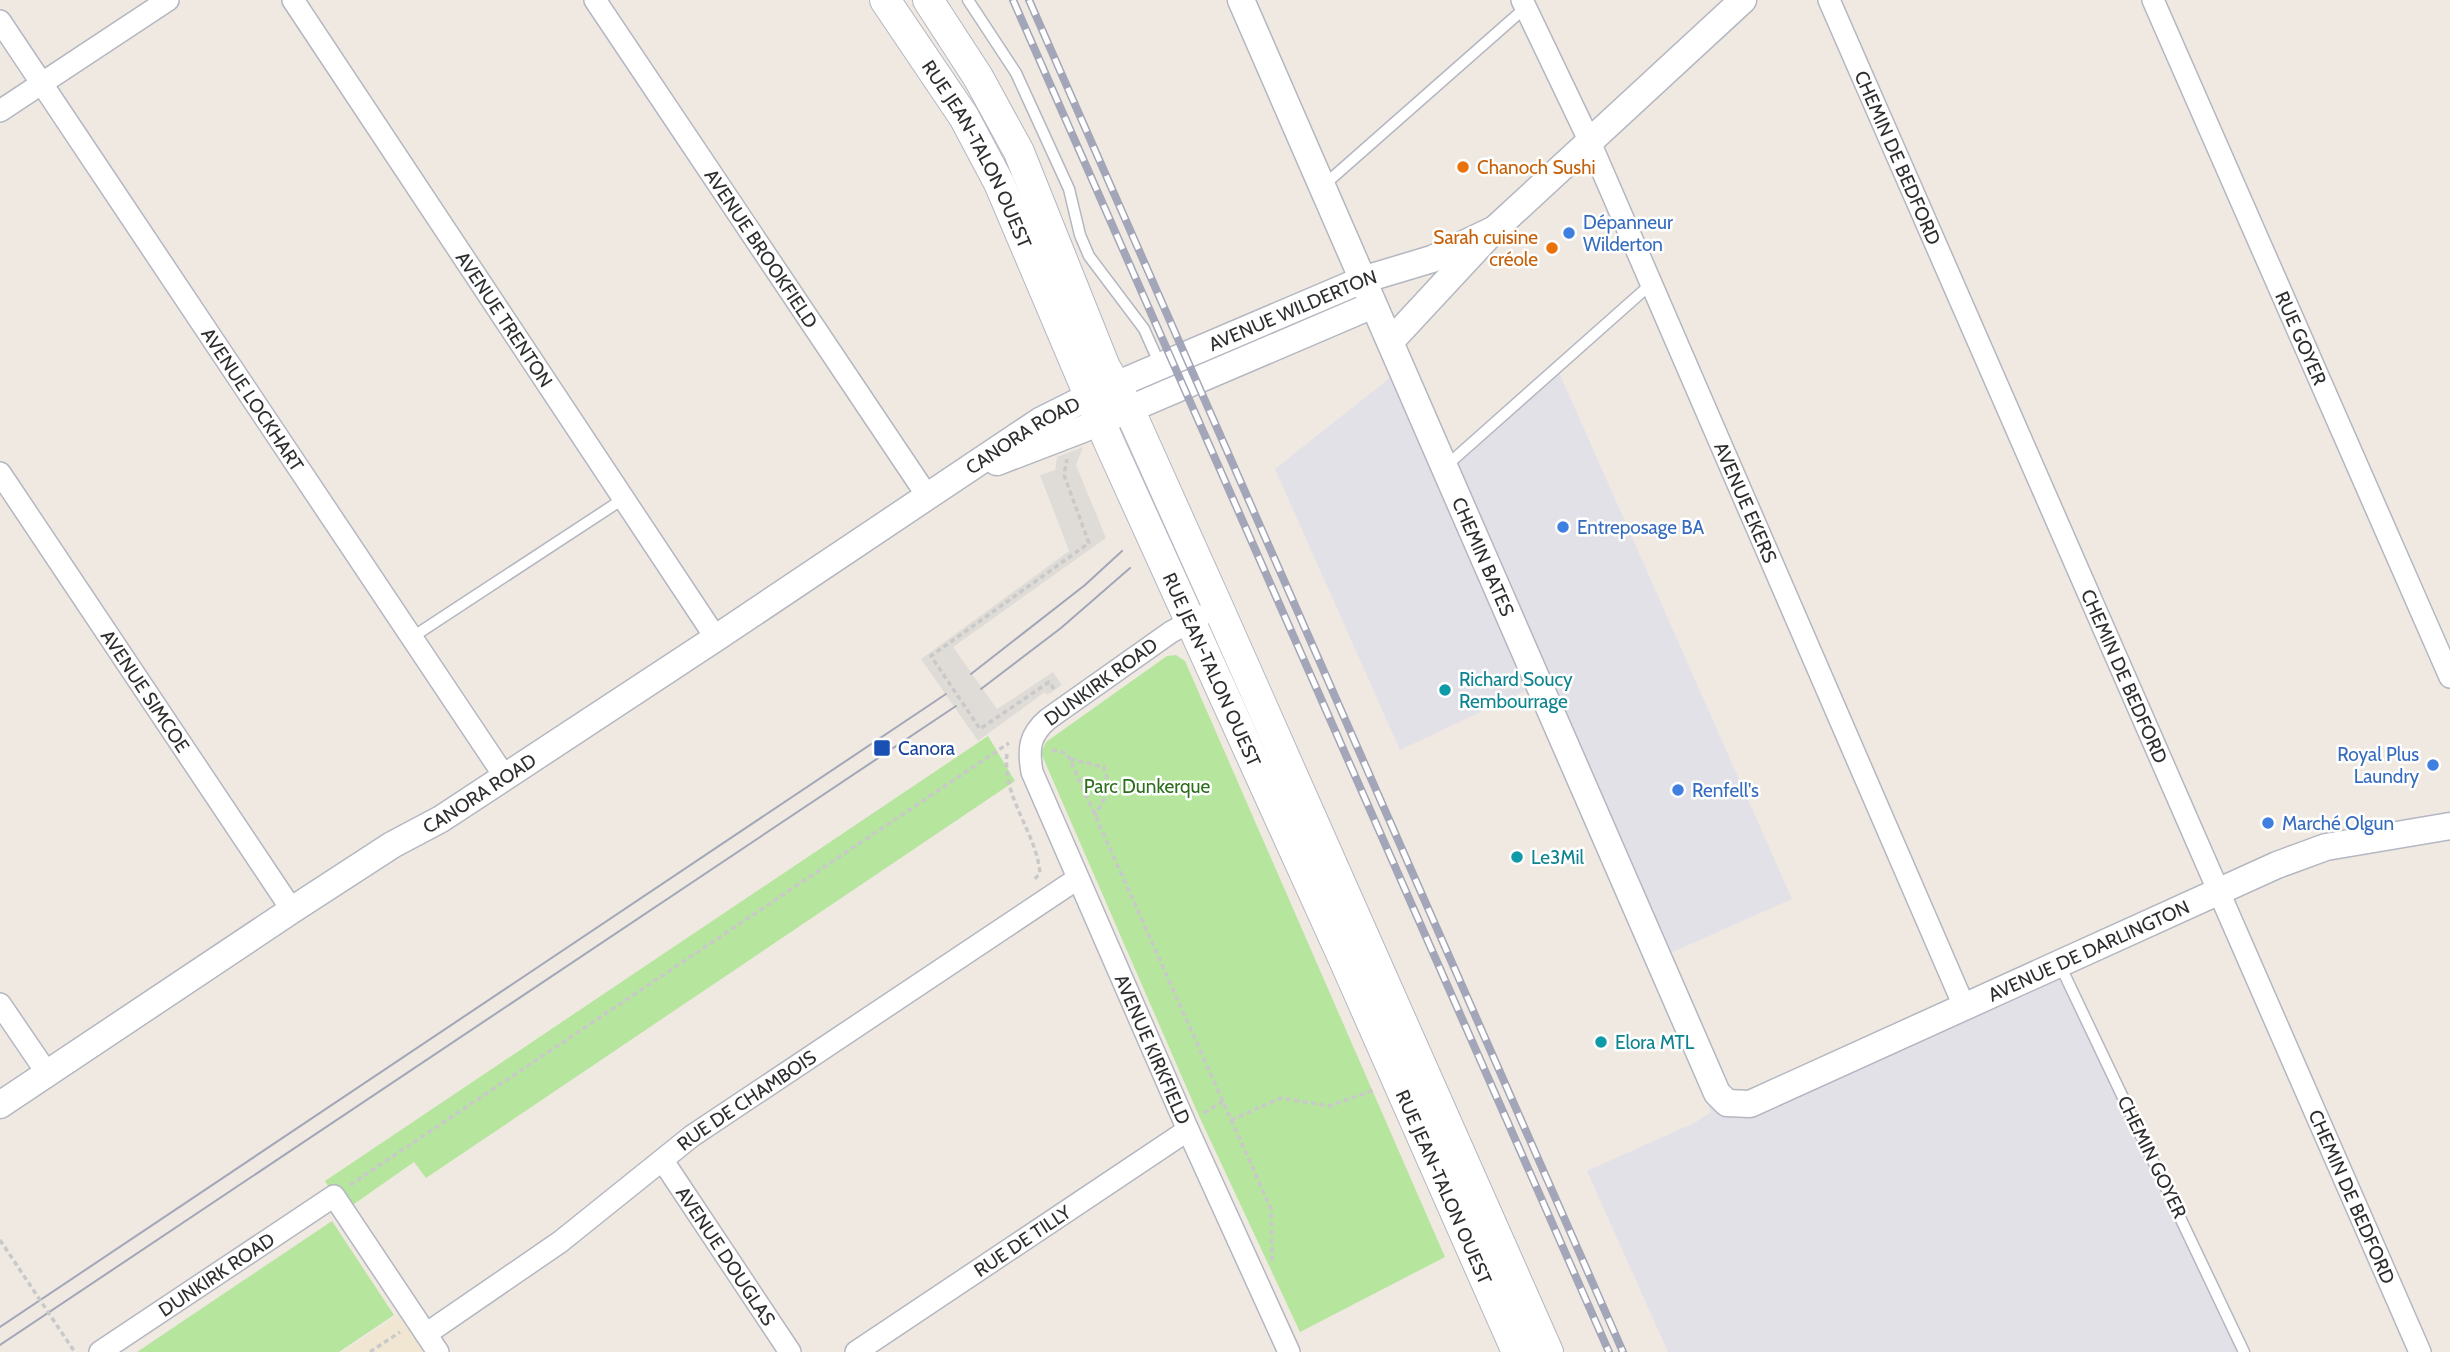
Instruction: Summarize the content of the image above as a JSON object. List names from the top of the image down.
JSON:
{
  "streets": {
    "main road": ["RUE JEAN-TALON OUEST"],
    "street": [
      "CHEMIN DE BEDFORD",
      "AVENUE BROOKFIELD",
      "AVENUE WILDERTON",
      "AVENUE TRENTON",
      "RUE GOYER",
      "AVENUE LOCKHART",
      "CANORA ROAD",
      "AVENUE EKERS",
      "CHEMIN BATES",
      "DUNKIRK ROAD",
      "AVENUE SIMCOE",
      "AVENUE DE DARLINGTON",
      "AVENUE KIRKFIELD",
      "RUE DE CHAMBOIS",
      "RUE DE TILLY",
      "AVENUE DOUGLAS"
    ],
    "lane": ["CHEMIN GOYER"]
  },
  "crossings": [
    ["RUE JEAN-TALON OUEST", "AVENUE WILDERTON"],
    ["RUE JEAN-TALON OUEST", "CANORA ROAD"],
    ["RUE JEAN-TALON OUEST", "DUNKIRK ROAD"],
    ["CHEMIN DE BEDFORD", "AVENUE DE DARLINGTON"],
    ["AVENUE BROOKFIELD", "CANORA ROAD"],
    ["AVENUE WILDERTON", "CANORA ROAD"],
    ["AVENUE WILDERTON", "AVENUE EKERS"],
    ["AVENUE WILDERTON", "CHEMIN BATES"],
    ["AVENUE TRENTON", "CANORA ROAD"],
    ["AVENUE LOCKHART", "CANORA ROAD"],
    ["CANORA ROAD", "AVENUE SIMCOE"],
    ["AVENUE EKERS", "AVENUE DE DARLINGTON"],
    ["CHEMIN BATES", "AVENUE DE DARLINGTON"],
    ["DUNKIRK ROAD", "AVENUE KIRKFIELD"],
    ["AVENUE DE DARLINGTON", "CHEMIN GOYER"],
    ["AVENUE KIRKFIELD", "RUE DE CHAMBOIS"],
    ["AVENUE KIRKFIELD", "RUE DE TILLY"],
    ["RUE DE CHAMBOIS", "AVENUE DOUGLAS"]
  ],
  "parks": ["Parc Dunkerque"],
  "places": {
    "other": [
      "Chanoch Sushi",
      "Dépanneur Wilderton",
      "Sarah cuisine créole",
      "Entreposage BA",
      "Richard Soucy Rembourrage",
      "Royal Plus Laundry",
      "Renfell's",
      "Marché Olgun",
      "Le3Mil",
      "Elora MTL"
    ],
    "transit": ["Canora"]
  }
}
